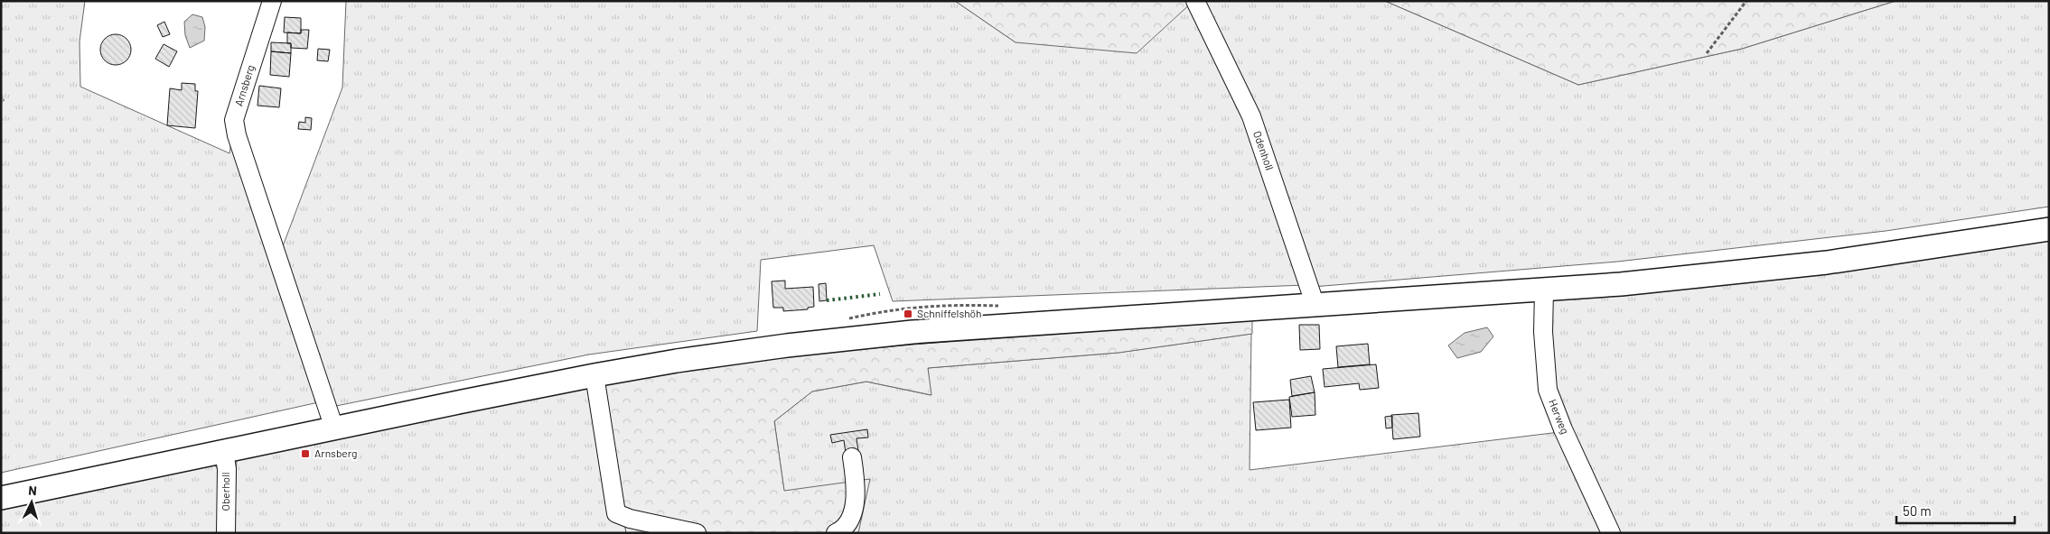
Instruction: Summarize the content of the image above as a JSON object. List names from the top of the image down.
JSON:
{
  "streets": {
    "street": [
      "Arnsberg",
      "Odenholl",
      "Herweg",
      "Oberholl"
    ]
  },
  "places": {
    "transit": ["Schniffelshöh", "Arnsberg"]
  },
  "scale_bar": "50 m",
  "north": "top"
}
